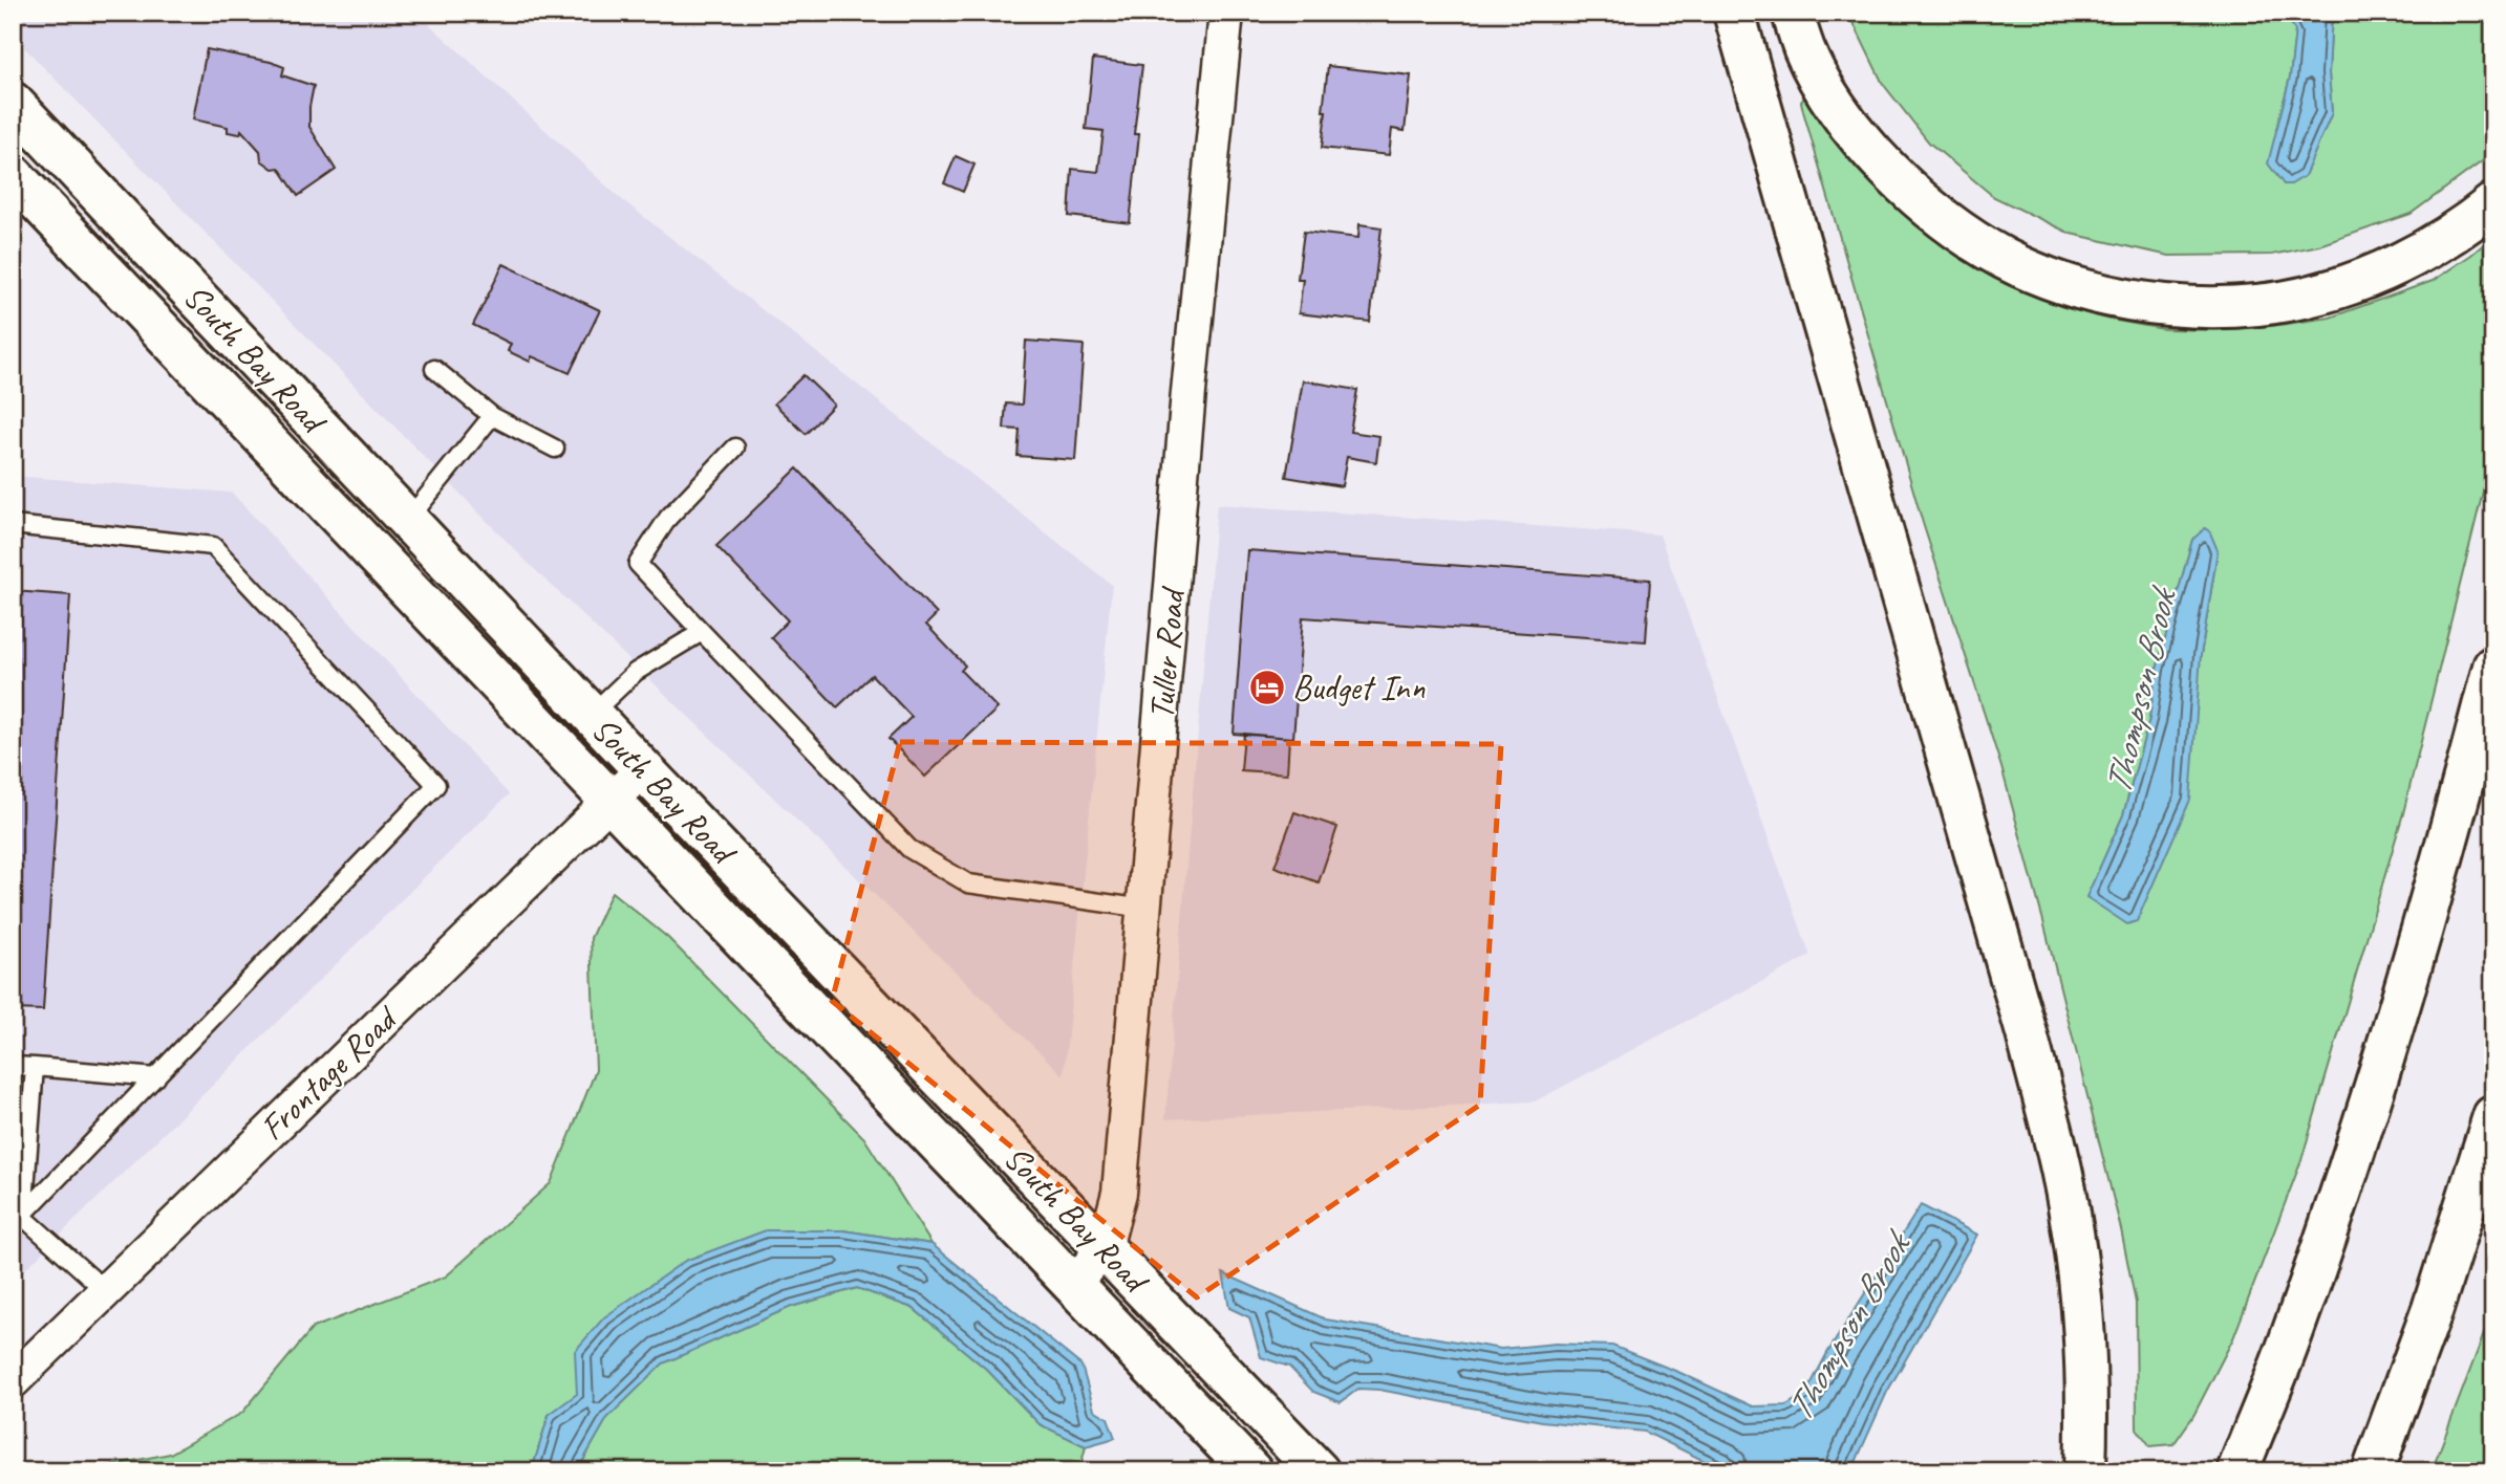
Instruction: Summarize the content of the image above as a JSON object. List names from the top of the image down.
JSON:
{
  "streets": {
    "main road": ["South Bay Road"],
    "street": ["Tuller Road", "Frontage Road"]
  },
  "crossings": [
    ["South Bay Road", "Tuller Road"],
    ["South Bay Road", "Frontage Road"]
  ],
  "water": ["Thompson Brook"],
  "places": {
    "hotel": ["Budget Inn"]
  }
}
